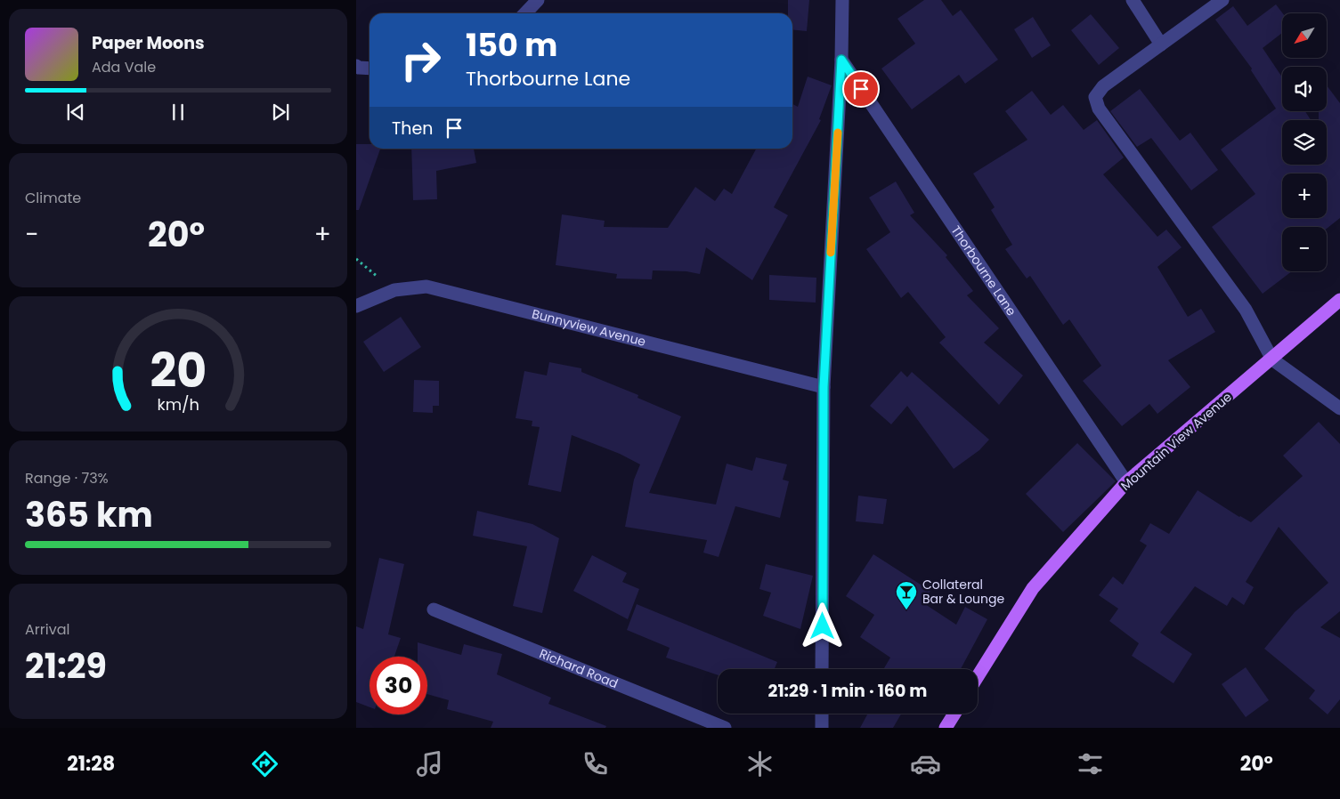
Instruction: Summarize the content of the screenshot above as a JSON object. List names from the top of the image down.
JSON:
{
  "streets": {
    "main road": ["Mountain View Avenue"],
    "street": ["Thorbourne Lane", "Bunnyview Avenue", "Richard Road"]
  },
  "crossings": [
    ["Thorbourne Lane", "Mountain View Avenue"]
  ],
  "places": {
    "bar": ["Collateral Bar & Lounge"]
  },
  "north": "bottom left",
  "page": {
    "map_buttons": ["+", "−"],
    "turn": ["150 m", "Thorbourne Lane"],
    "song": ["Paper Moons", "Ada Vale"],
    "then": "Then",
    "tile": [
      "Climate",
      ["Range · 73%", "365 km"],
      ["Arrival", "21:29"]
    ],
    "heat": ["−", "20°", "+"],
    "limit": "30",
    "trip": "21:29 · 1 min · 160 m",
    "tabs": ["21:28", "20°"],
    "gauge": ["20", "km/h"]
  }
}
